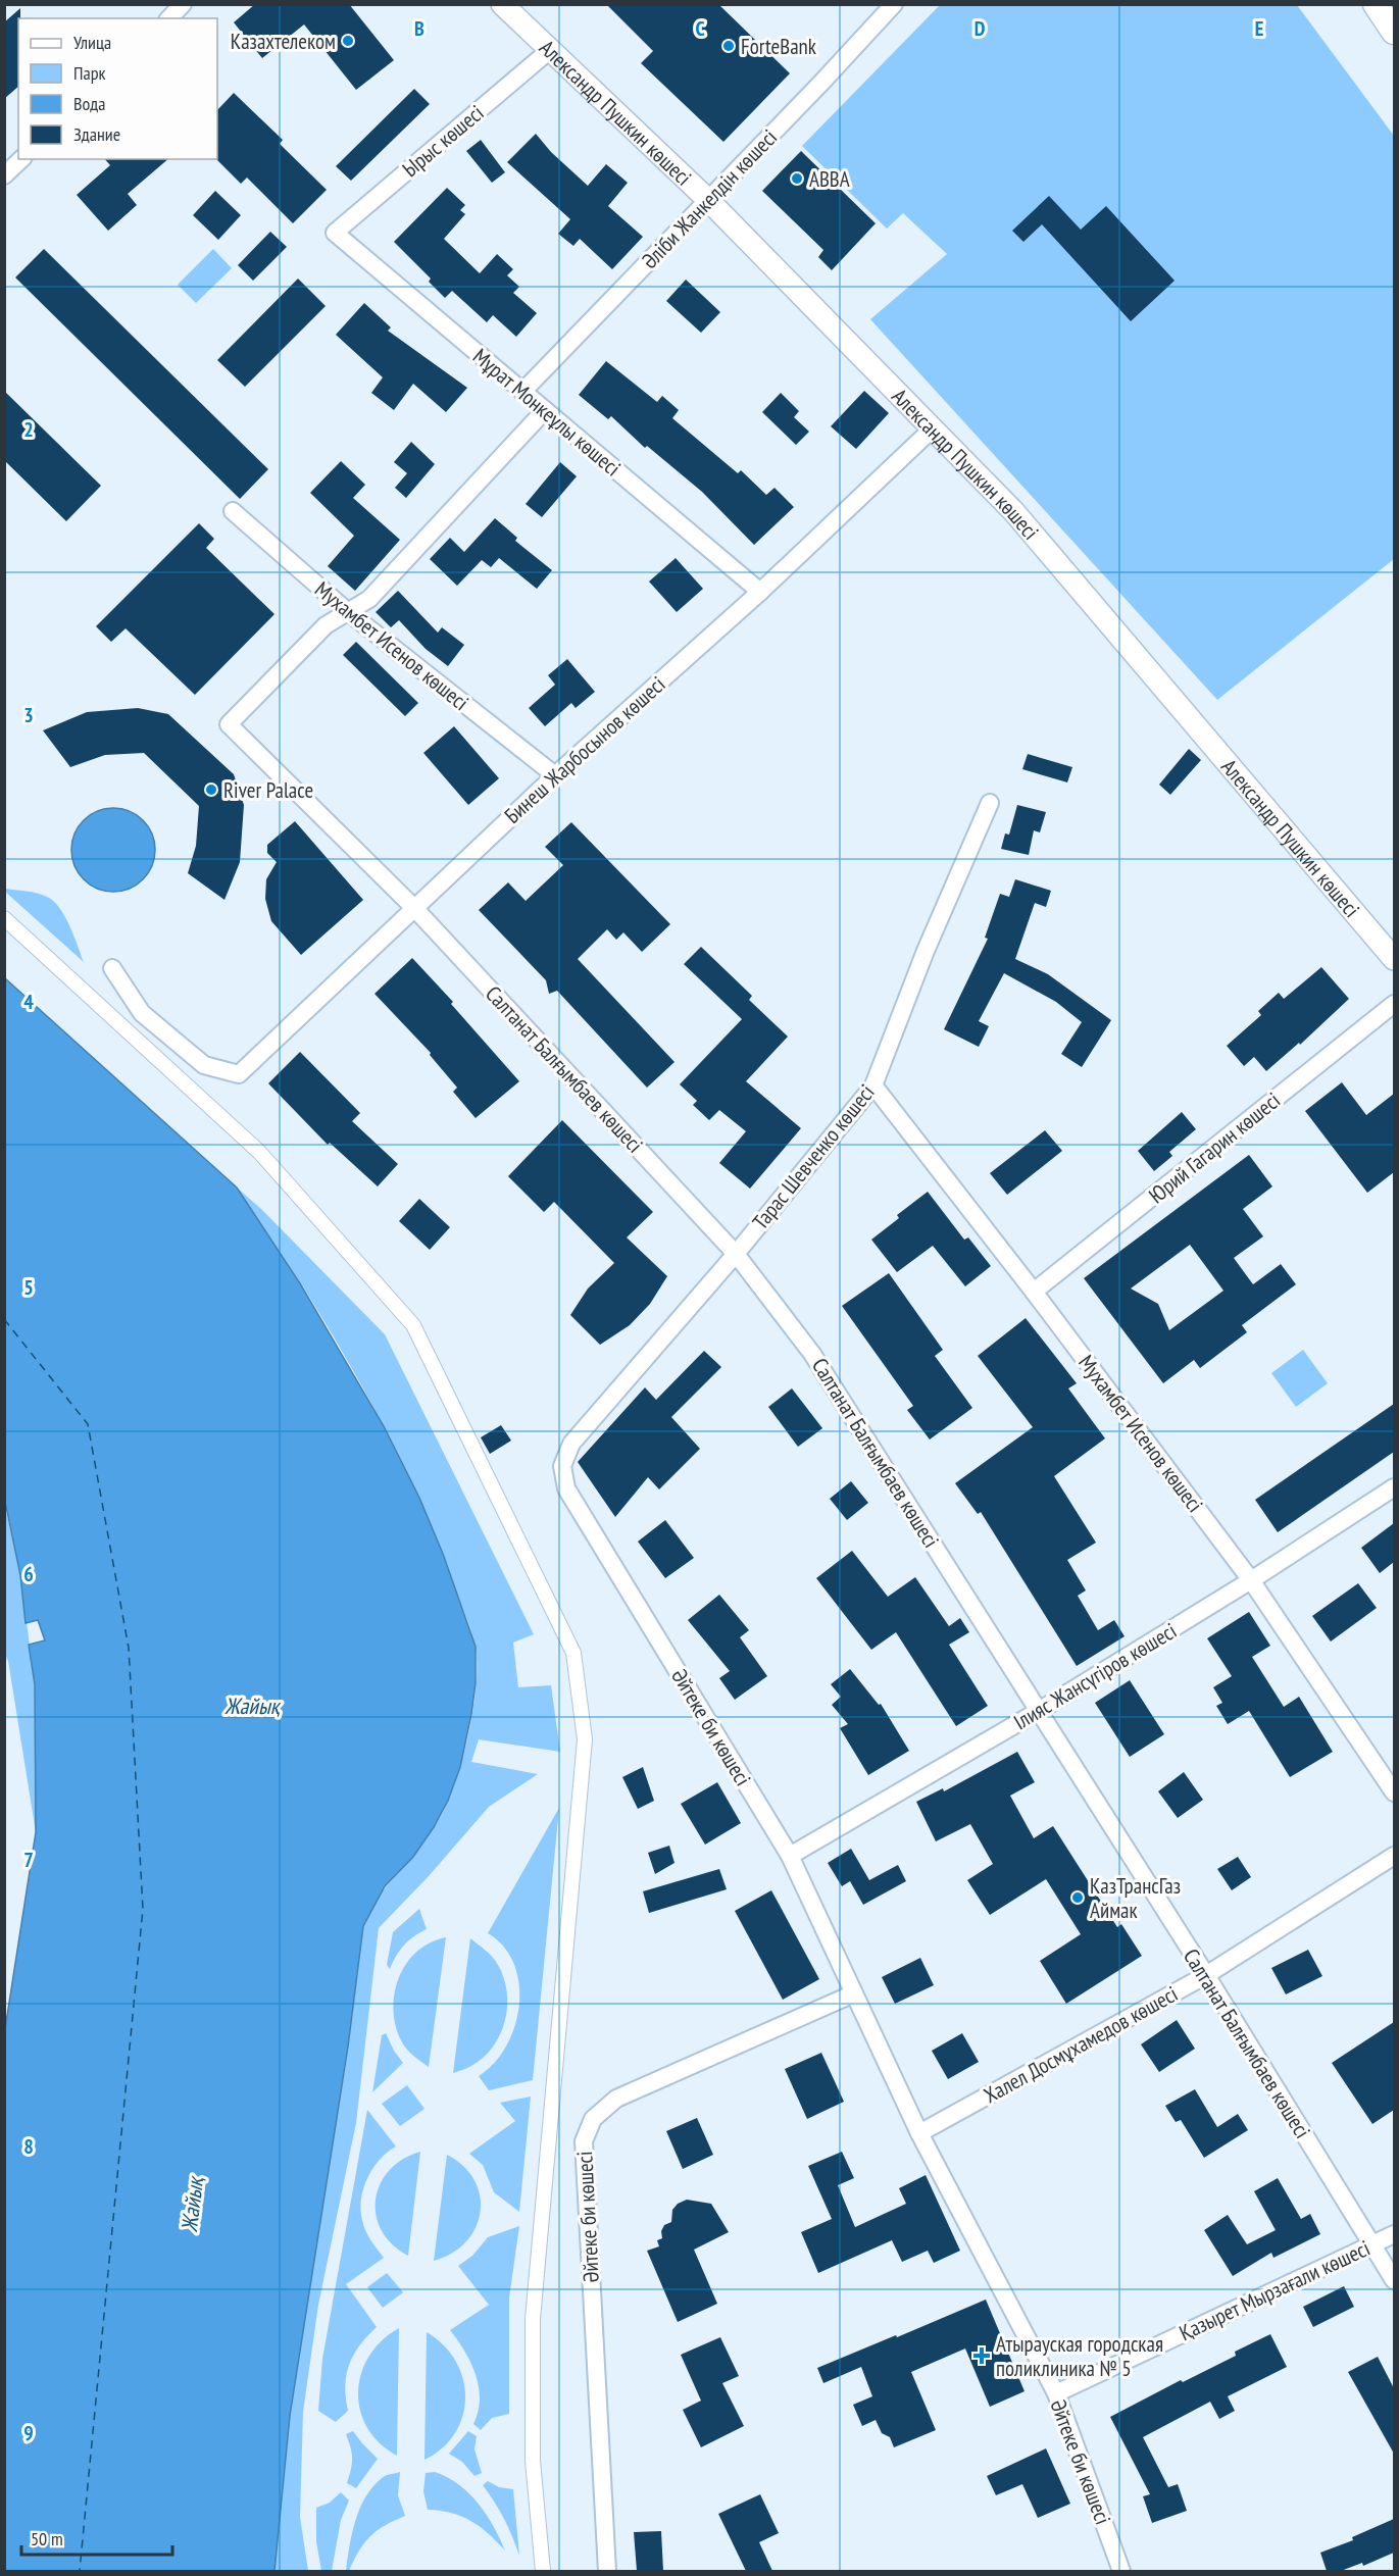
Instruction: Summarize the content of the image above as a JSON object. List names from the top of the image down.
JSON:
{
  "streets": {
    "street": [
      "Александр Пушкин көшесі",
      "Ырыс көшесі",
      "Әліби Жанкелдін көшесі",
      "Мұрат Монкеұлы көшесі",
      "Мухамбет Исенов көшесі",
      "Бинеш Жарбосынов көшесі",
      "Салтанат Балғымбаев көшесі",
      "Юрий Гагарин көшесі",
      "Тарас Шевченко көшесі",
      "Ілияс Жансүгіров көшесі",
      "Әйтеке би көшесі",
      "Халел Досмұхамедов көшесі",
      "Қазырет Мырзағали көшесі"
    ]
  },
  "crossings": [
    ["Александр Пушкин көшесі", "Ырыс көшесі"],
    ["Александр Пушкин көшесі", "Әліби Жанкелдін көшесі"],
    ["Александр Пушкин көшесі", "Бинеш Жарбосынов көшесі"],
    ["Ырыс көшесі", "Мұрат Монкеұлы көшесі"],
    ["Әліби Жанкелдін көшесі", "Мұрат Монкеұлы көшесі"],
    ["Мұрат Монкеұлы көшесі", "Бинеш Жарбосынов көшесі"],
    ["Мухамбет Исенов көшесі", "Бинеш Жарбосынов көшесі"],
    ["Мухамбет Исенов көшесі", "Салтанат Балғымбаев көшесі"],
    ["Мухамбет Исенов көшесі", "Юрий Гагарин көшесі"],
    ["Мухамбет Исенов көшесі", "Тарас Шевченко көшесі"],
    ["Мухамбет Исенов көшесі", "Ілияс Жансүгіров көшесі"],
    ["Бинеш Жарбосынов көшесі", "Салтанат Балғымбаев көшесі"],
    ["Салтанат Балғымбаев көшесі", "Тарас Шевченко көшесі"],
    ["Салтанат Балғымбаев көшесі", "Ілияс Жансүгіров көшесі"],
    ["Салтанат Балғымбаев көшесі", "Халел Досмұхамедов көшесі"],
    ["Салтанат Балғымбаев көшесі", "Қазырет Мырзағали көшесі"],
    ["Тарас Шевченко көшесі", "Әйтеке би көшесі"],
    ["Ілияс Жансүгіров көшесі", "Әйтеке би көшесі"],
    ["Әйтеке би көшесі", "Халел Досмұхамедов көшесі"],
    ["Әйтеке би көшесі", "Қазырет Мырзағали көшесі"]
  ],
  "water": ["Жайық"],
  "places": {
    "other": [
      "Казахтелеком",
      "ForteBank",
      "ABBA",
      "River Palace",
      "КазТрансГаз Аймак"
    ],
    "health": ["Атырауская городская поликлиника № 5"]
  },
  "legend": [
    "Улица",
    "Парк",
    "Вода",
    "Здание"
  ],
  "scale_bar": "50 m",
  "grid": {
    "columns": [
      "B",
      "C",
      "D",
      "E"
    ],
    "rows": [
      "2",
      "3",
      "4",
      "5",
      "6",
      "7",
      "8",
      "9"
    ]
  }
}
